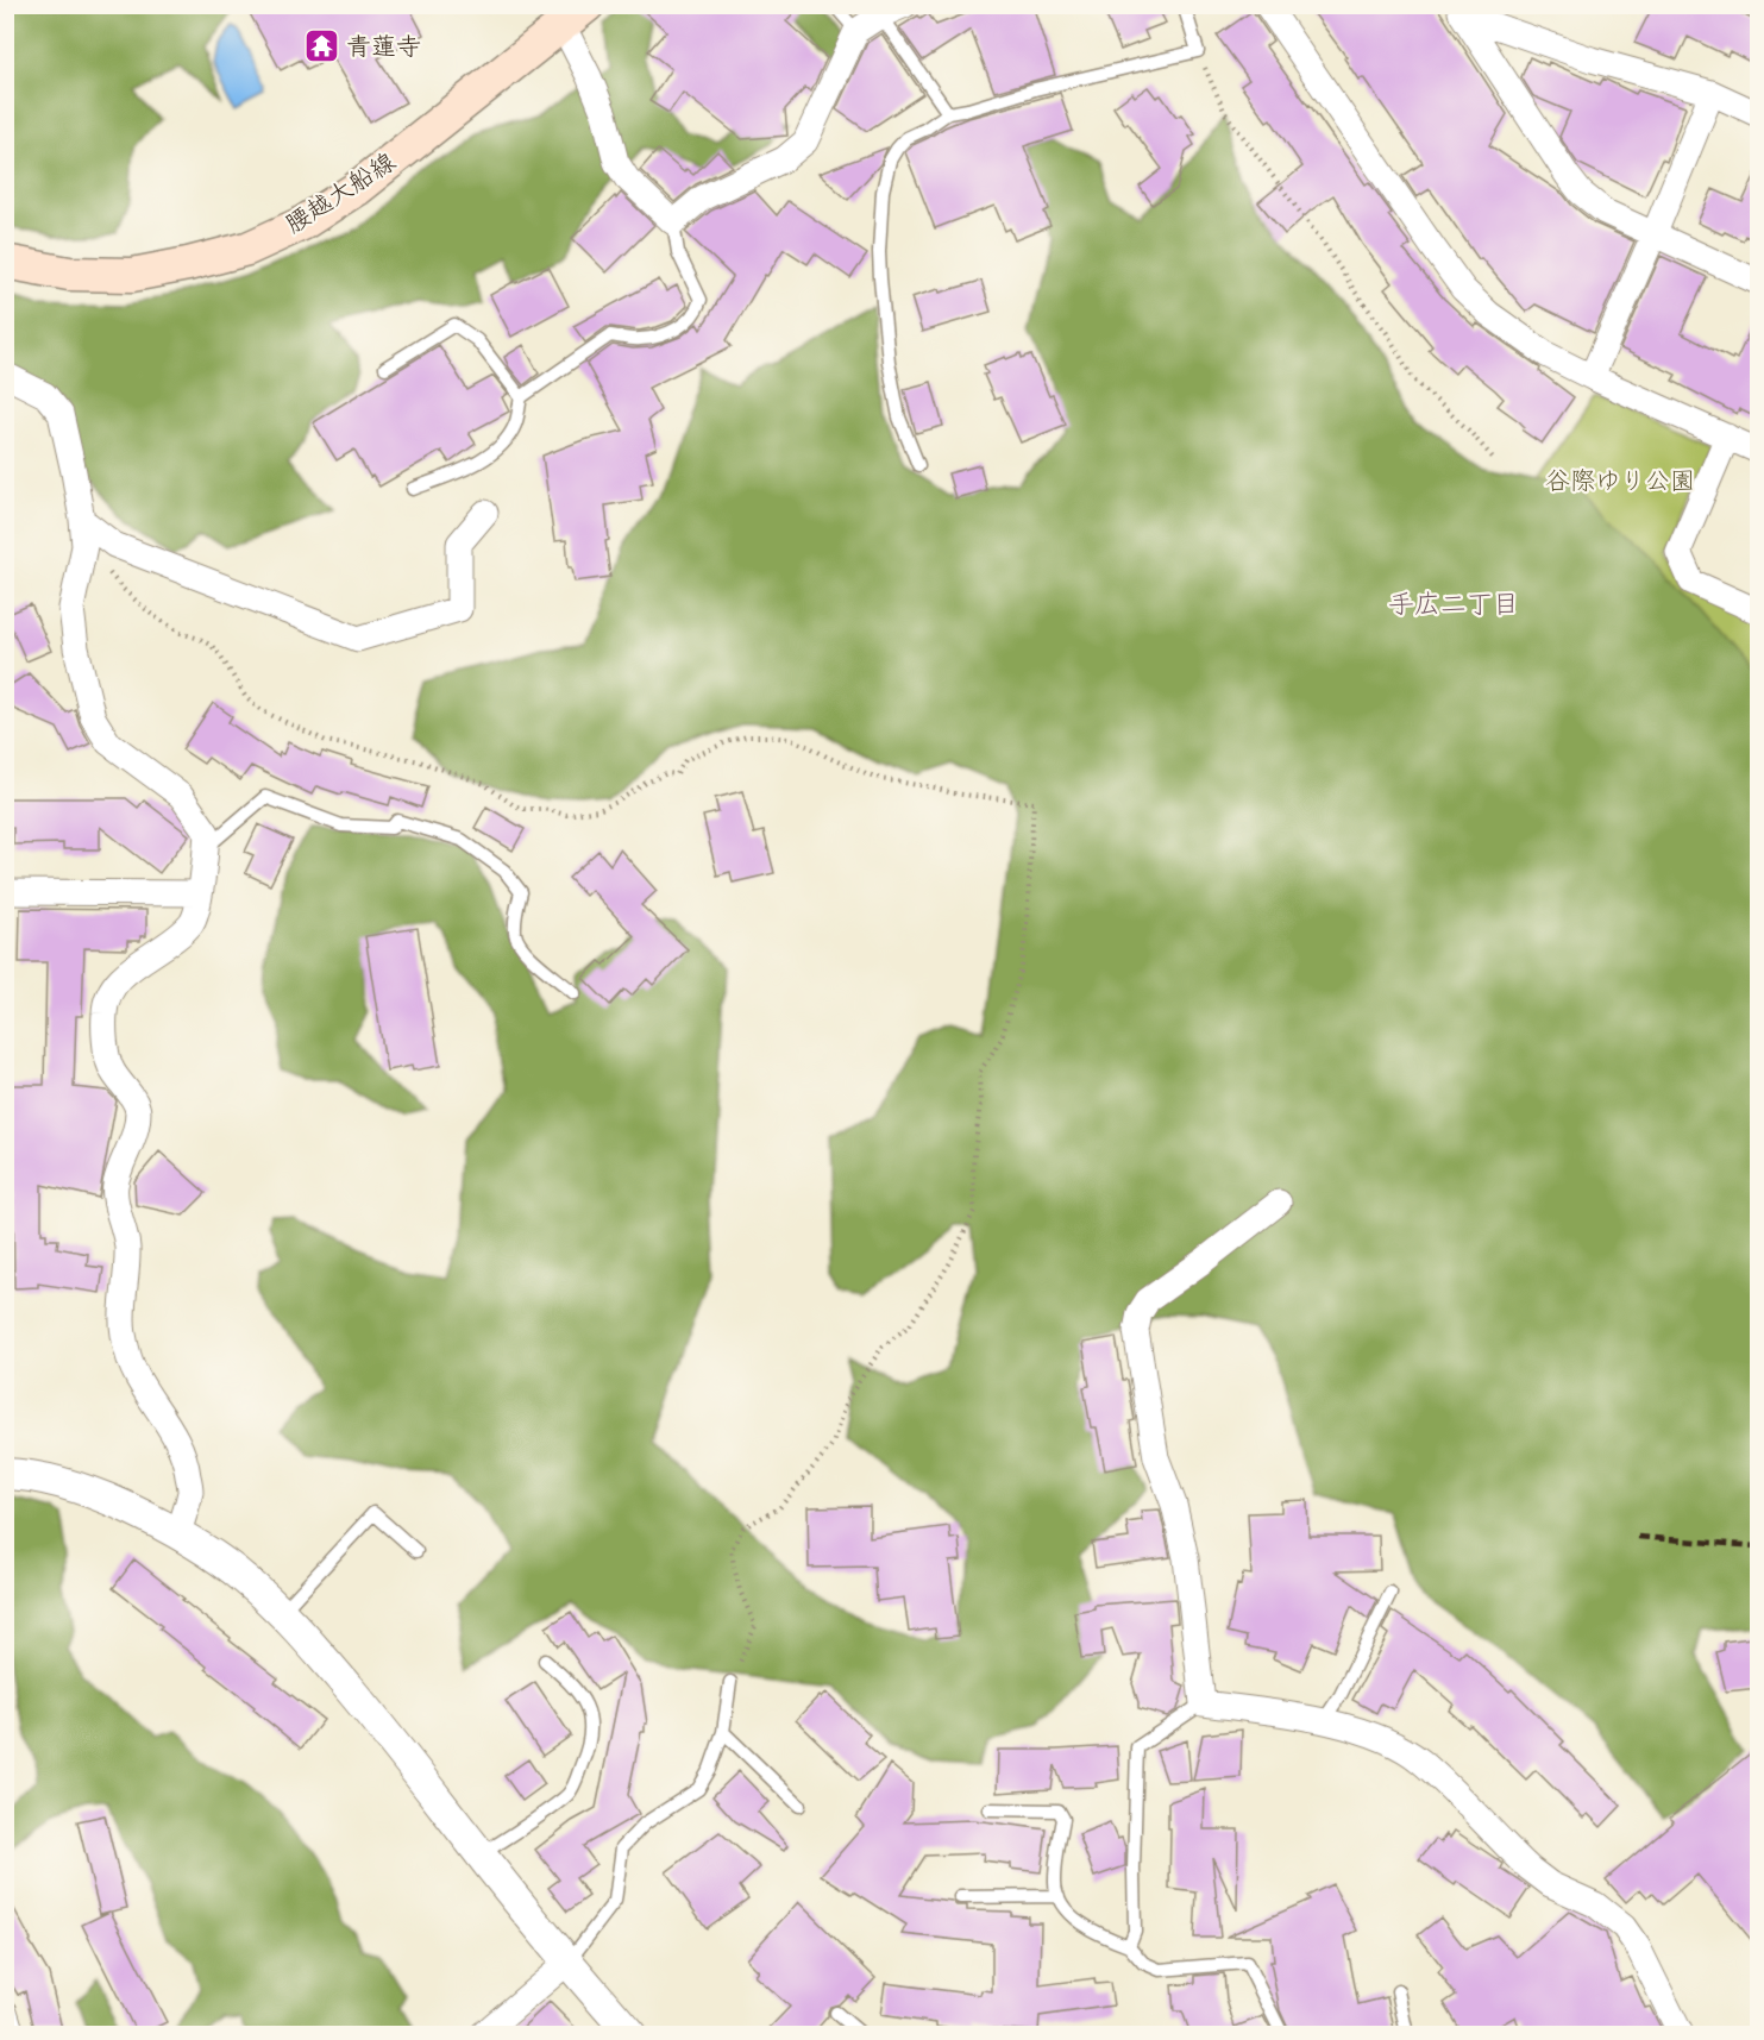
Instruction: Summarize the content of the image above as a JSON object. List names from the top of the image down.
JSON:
{
  "streets": {
    "main road": ["腰越大船線"]
  },
  "districts": ["手広二丁目"],
  "parks": ["谷際ゆり公園"],
  "places": {
    "temple": ["青蓮寺"]
  }
}
